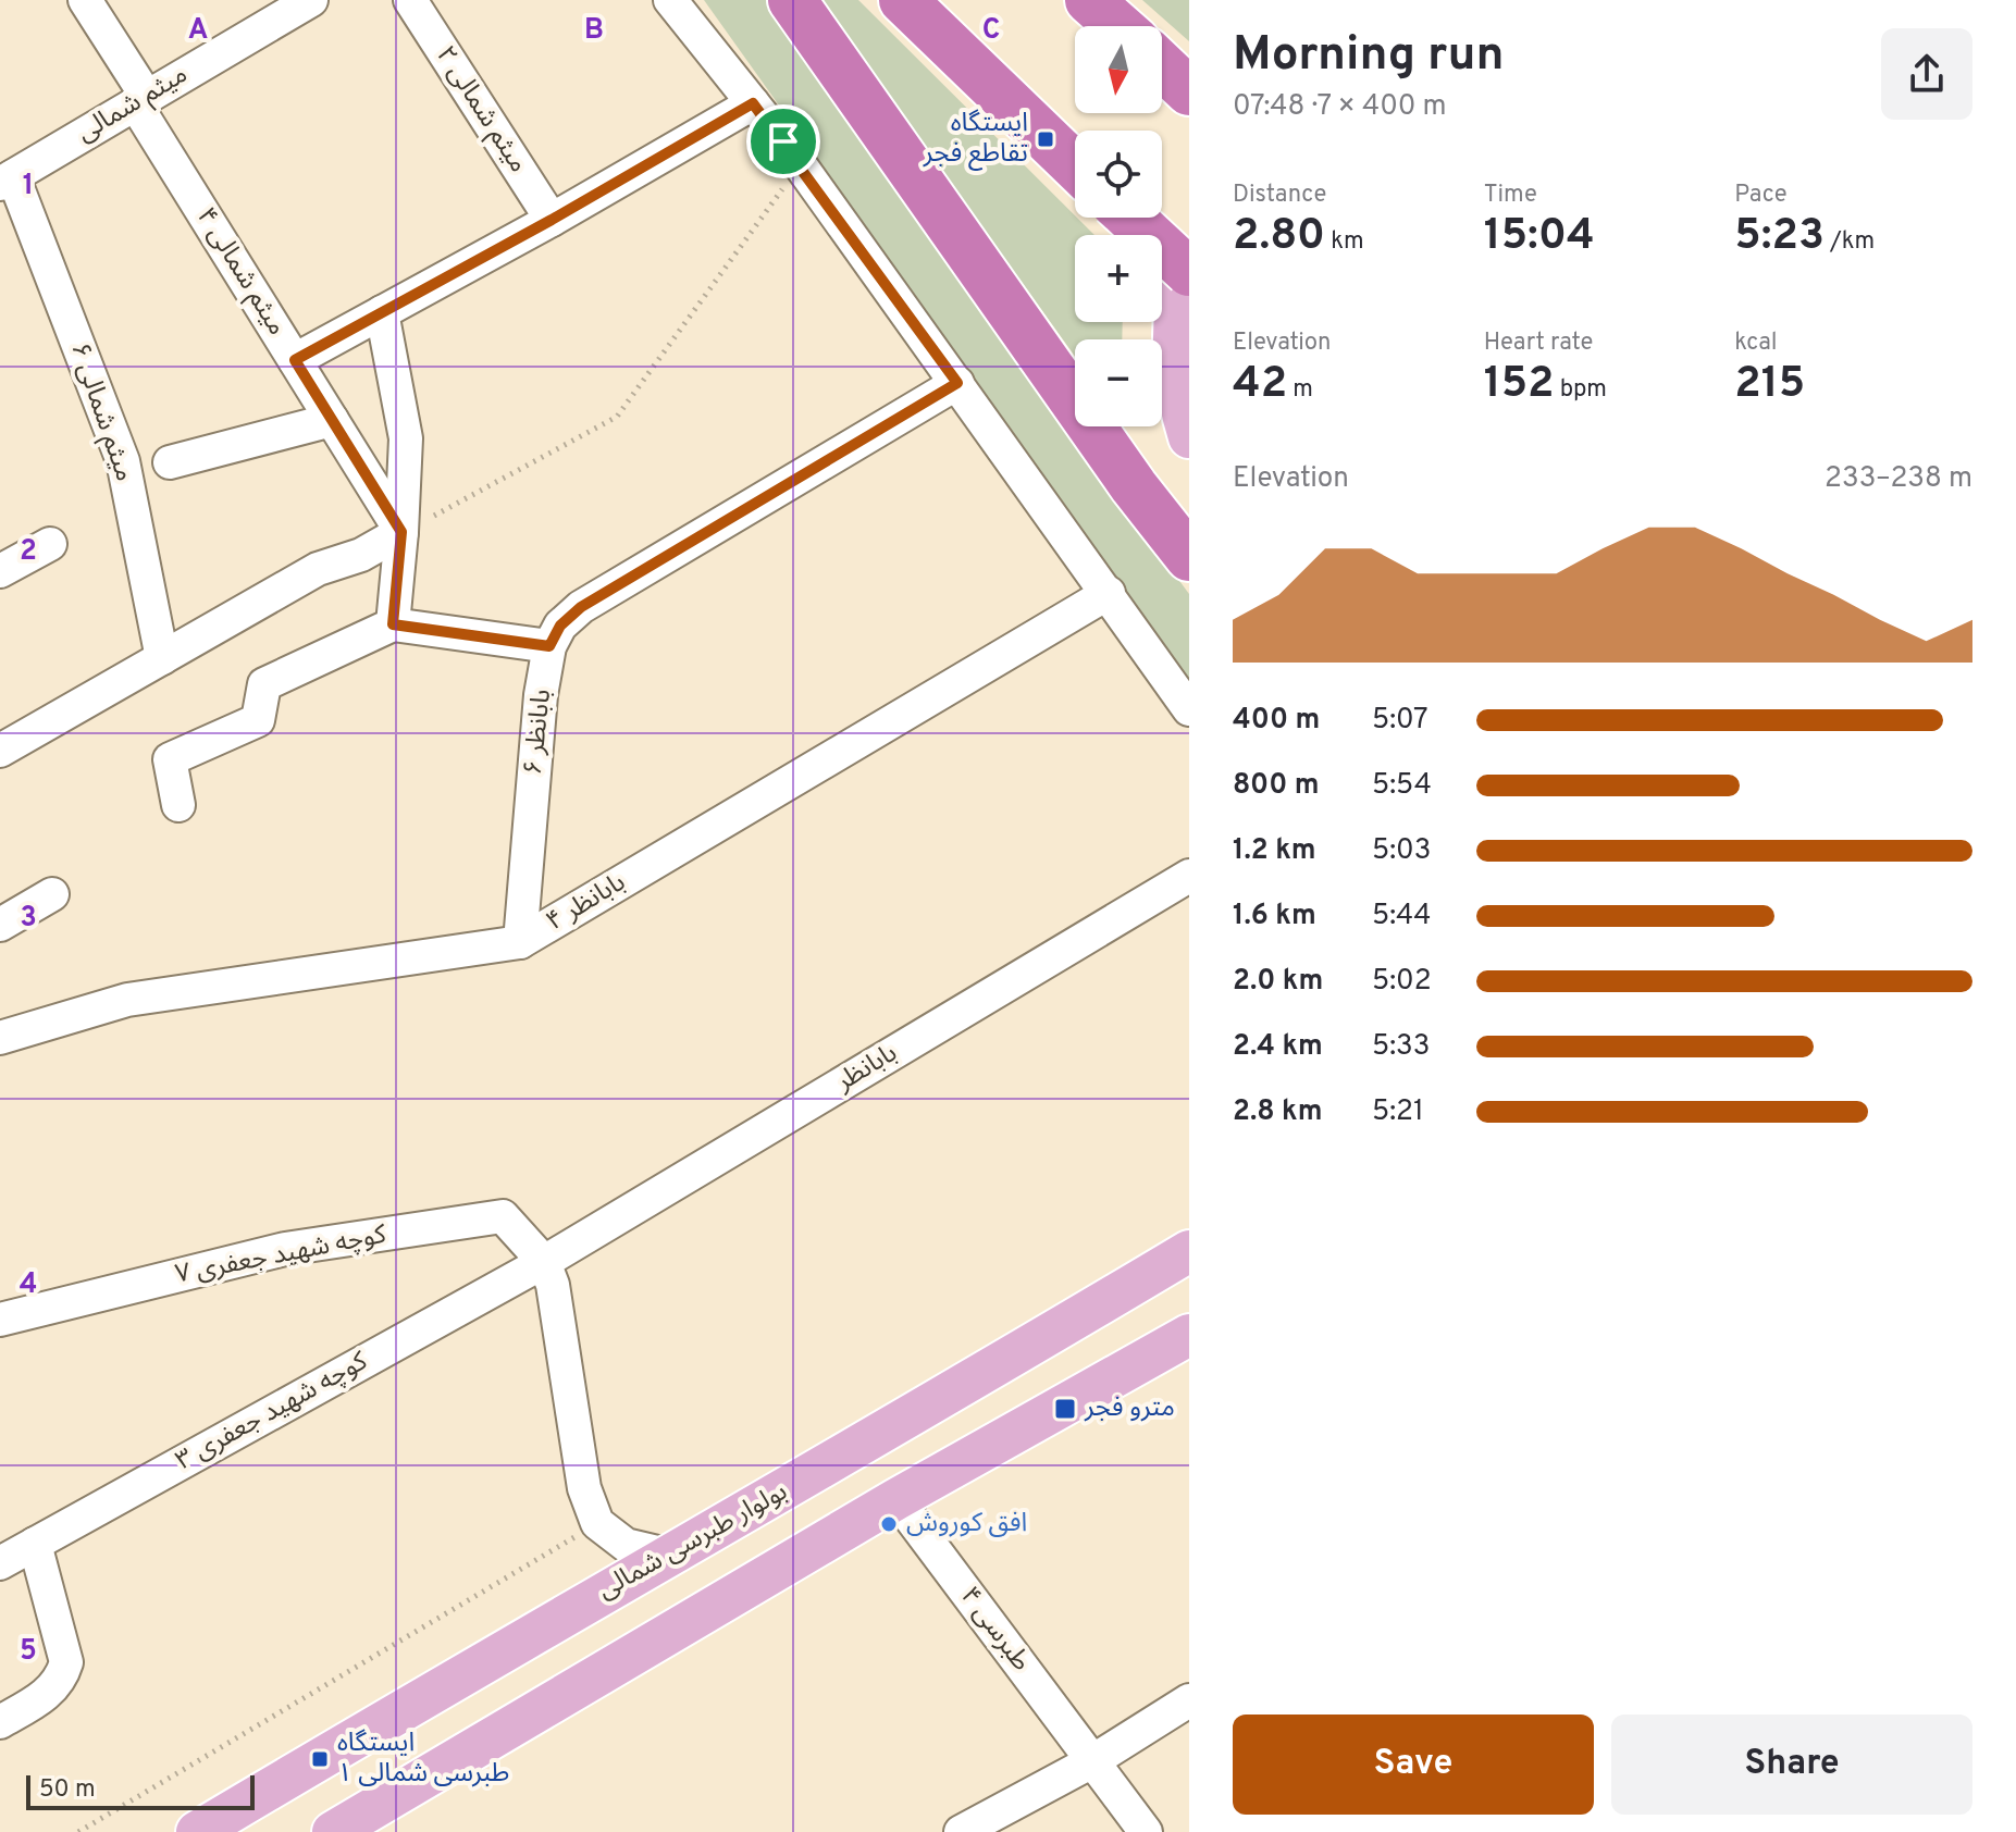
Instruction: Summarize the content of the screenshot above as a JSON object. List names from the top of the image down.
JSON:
{
  "streets": {
    "main road": ["بولوار طبرسی شمالی"],
    "street": [
      "میثم شمالی",
      "میثم شمالی ۲",
      "میثم شمالی ۴",
      "میثم شمالی ۶",
      "بابانظر ۶",
      "بابانظر ۴",
      "بابانظر",
      "کوچه شهید جعفری ۷",
      "کوچه شهید جعفری ۳",
      "طبرسی ۴"
    ]
  },
  "crossings": [
    ["میثم شمالی", "میثم شمالی ۴"],
    ["میثم شمالی", "میثم شمالی ۶"],
    ["بابانظر ۶", "بابانظر ۴"],
    ["بابانظر", "کوچه شهید جعفری ۷"],
    ["بابانظر", "کوچه شهید جعفری ۳"],
    ["کوچه شهید جعفری ۷", "کوچه شهید جعفری ۳"]
  ],
  "places": {
    "transit": ["ایستگاه تقاطع فجر", "مترو فجر", "ایستگاه طبرسی شمالی ۱"],
    "other": ["افق کوروش"]
  },
  "scale_bar": "50 m",
  "north": "bottom",
  "page": {
    "heading": ["Morning run", "07:48 · 7 × 400 m"],
    "map_buttons": ["+", "−"],
    "stats": [
      ["Distance", "2.80 km"],
      ["Time", "15:04"],
      ["Pace", "5:23 /km"],
      ["Elevation", "42 m"],
      ["Heart rate", "152 bpm"],
      ["kcal", "215"]
    ],
    "chart": ["Elevation", "233–238 m"],
    "list": [
      {
        "name": "400 m",
        "note": "5:07"
      },
      {
        "name": "800 m",
        "note": "5:54"
      },
      {
        "name": "1.2 km",
        "note": "5:03"
      },
      {
        "name": "1.6 km",
        "note": "5:44"
      },
      {
        "name": "2.0 km",
        "note": "5:02"
      },
      {
        "name": "2.4 km",
        "note": "5:33"
      },
      {
        "name": "2.8 km",
        "note": "5:21"
      }
    ],
    "buttons": ["Save", "Share"],
    "scale": "50 m"
  },
  "grid": {
    "columns": ["A", "B", "C"],
    "rows": [
      "1",
      "2",
      "3",
      "4",
      "5"
    ]
  }
}
